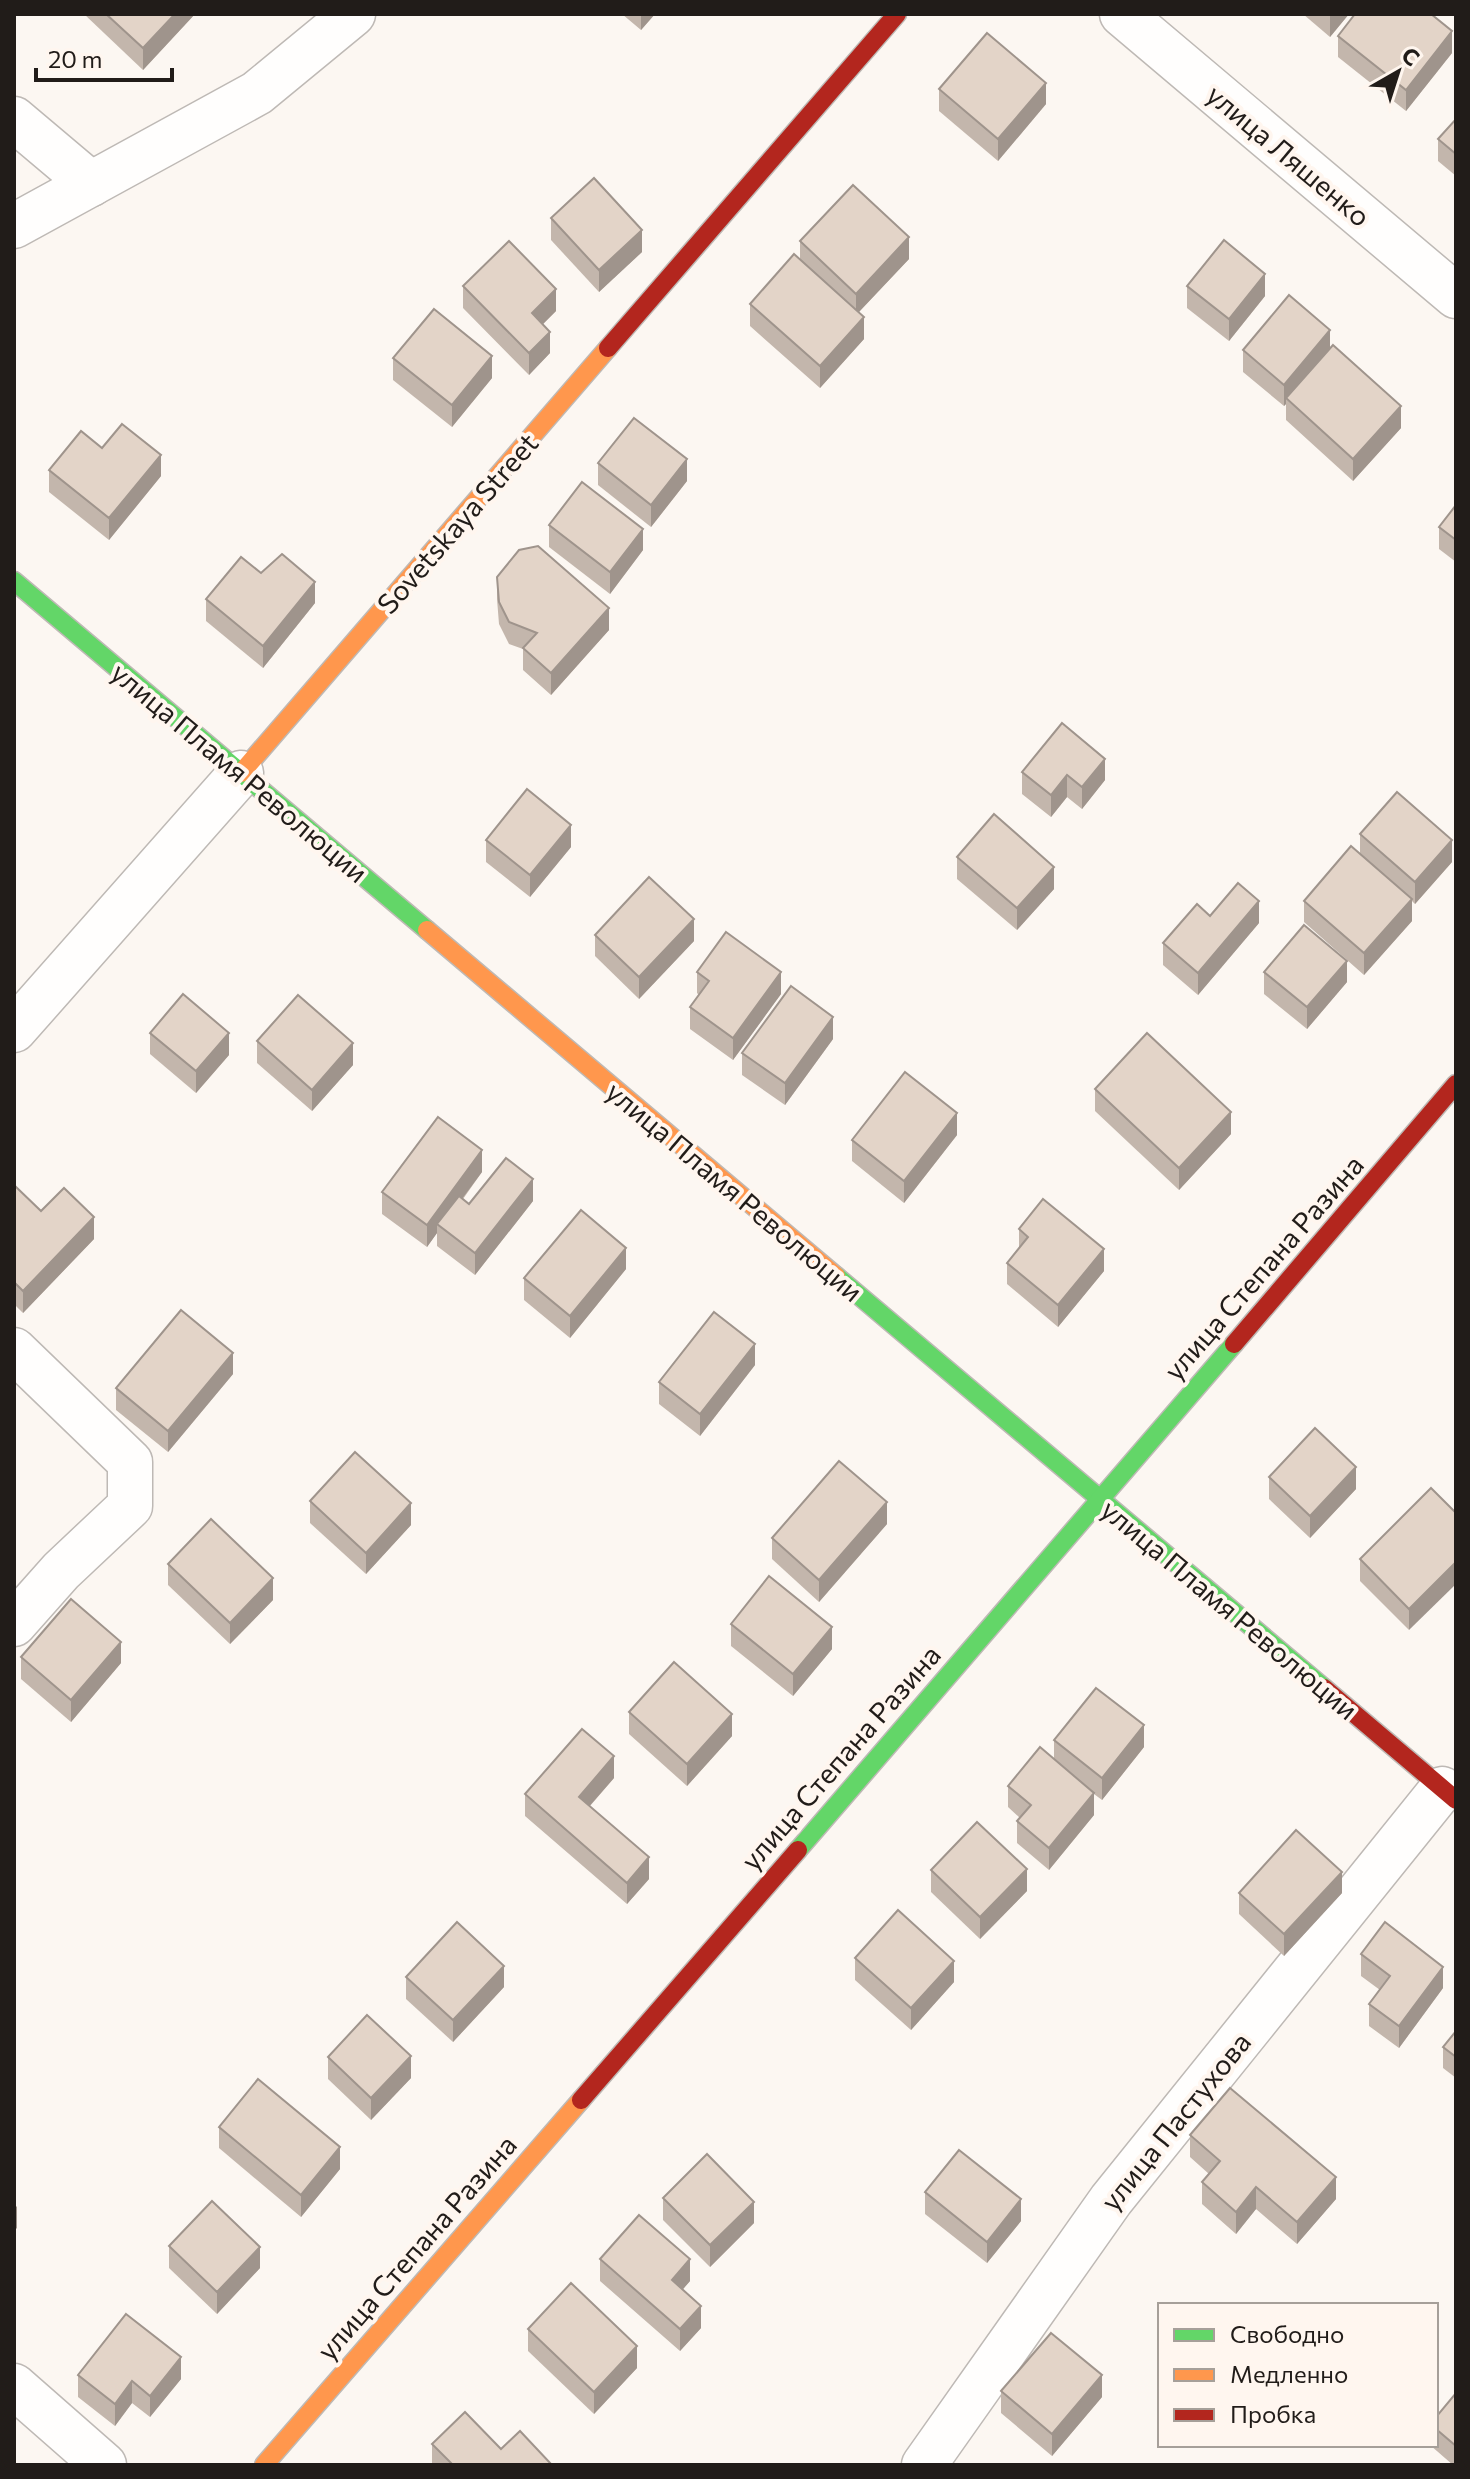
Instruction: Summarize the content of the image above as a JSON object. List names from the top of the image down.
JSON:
{
  "streets": {
    "street": [
      "улица Ляшенко",
      "Sovetskaya Street",
      "улица Пламя Революции",
      "улица Степана Разина",
      "улица Пастухова"
    ]
  },
  "crossings": [
    ["Sovetskaya Street", "улица Пламя Революции"],
    ["улица Пламя Революции", "улица Степана Разина"],
    ["улица Пламя Революции", "улица Пастухова"]
  ],
  "legend": ["Свободно", "Медленно", "Пробка"],
  "scale_bar": "20 m",
  "north": "top right"
}
